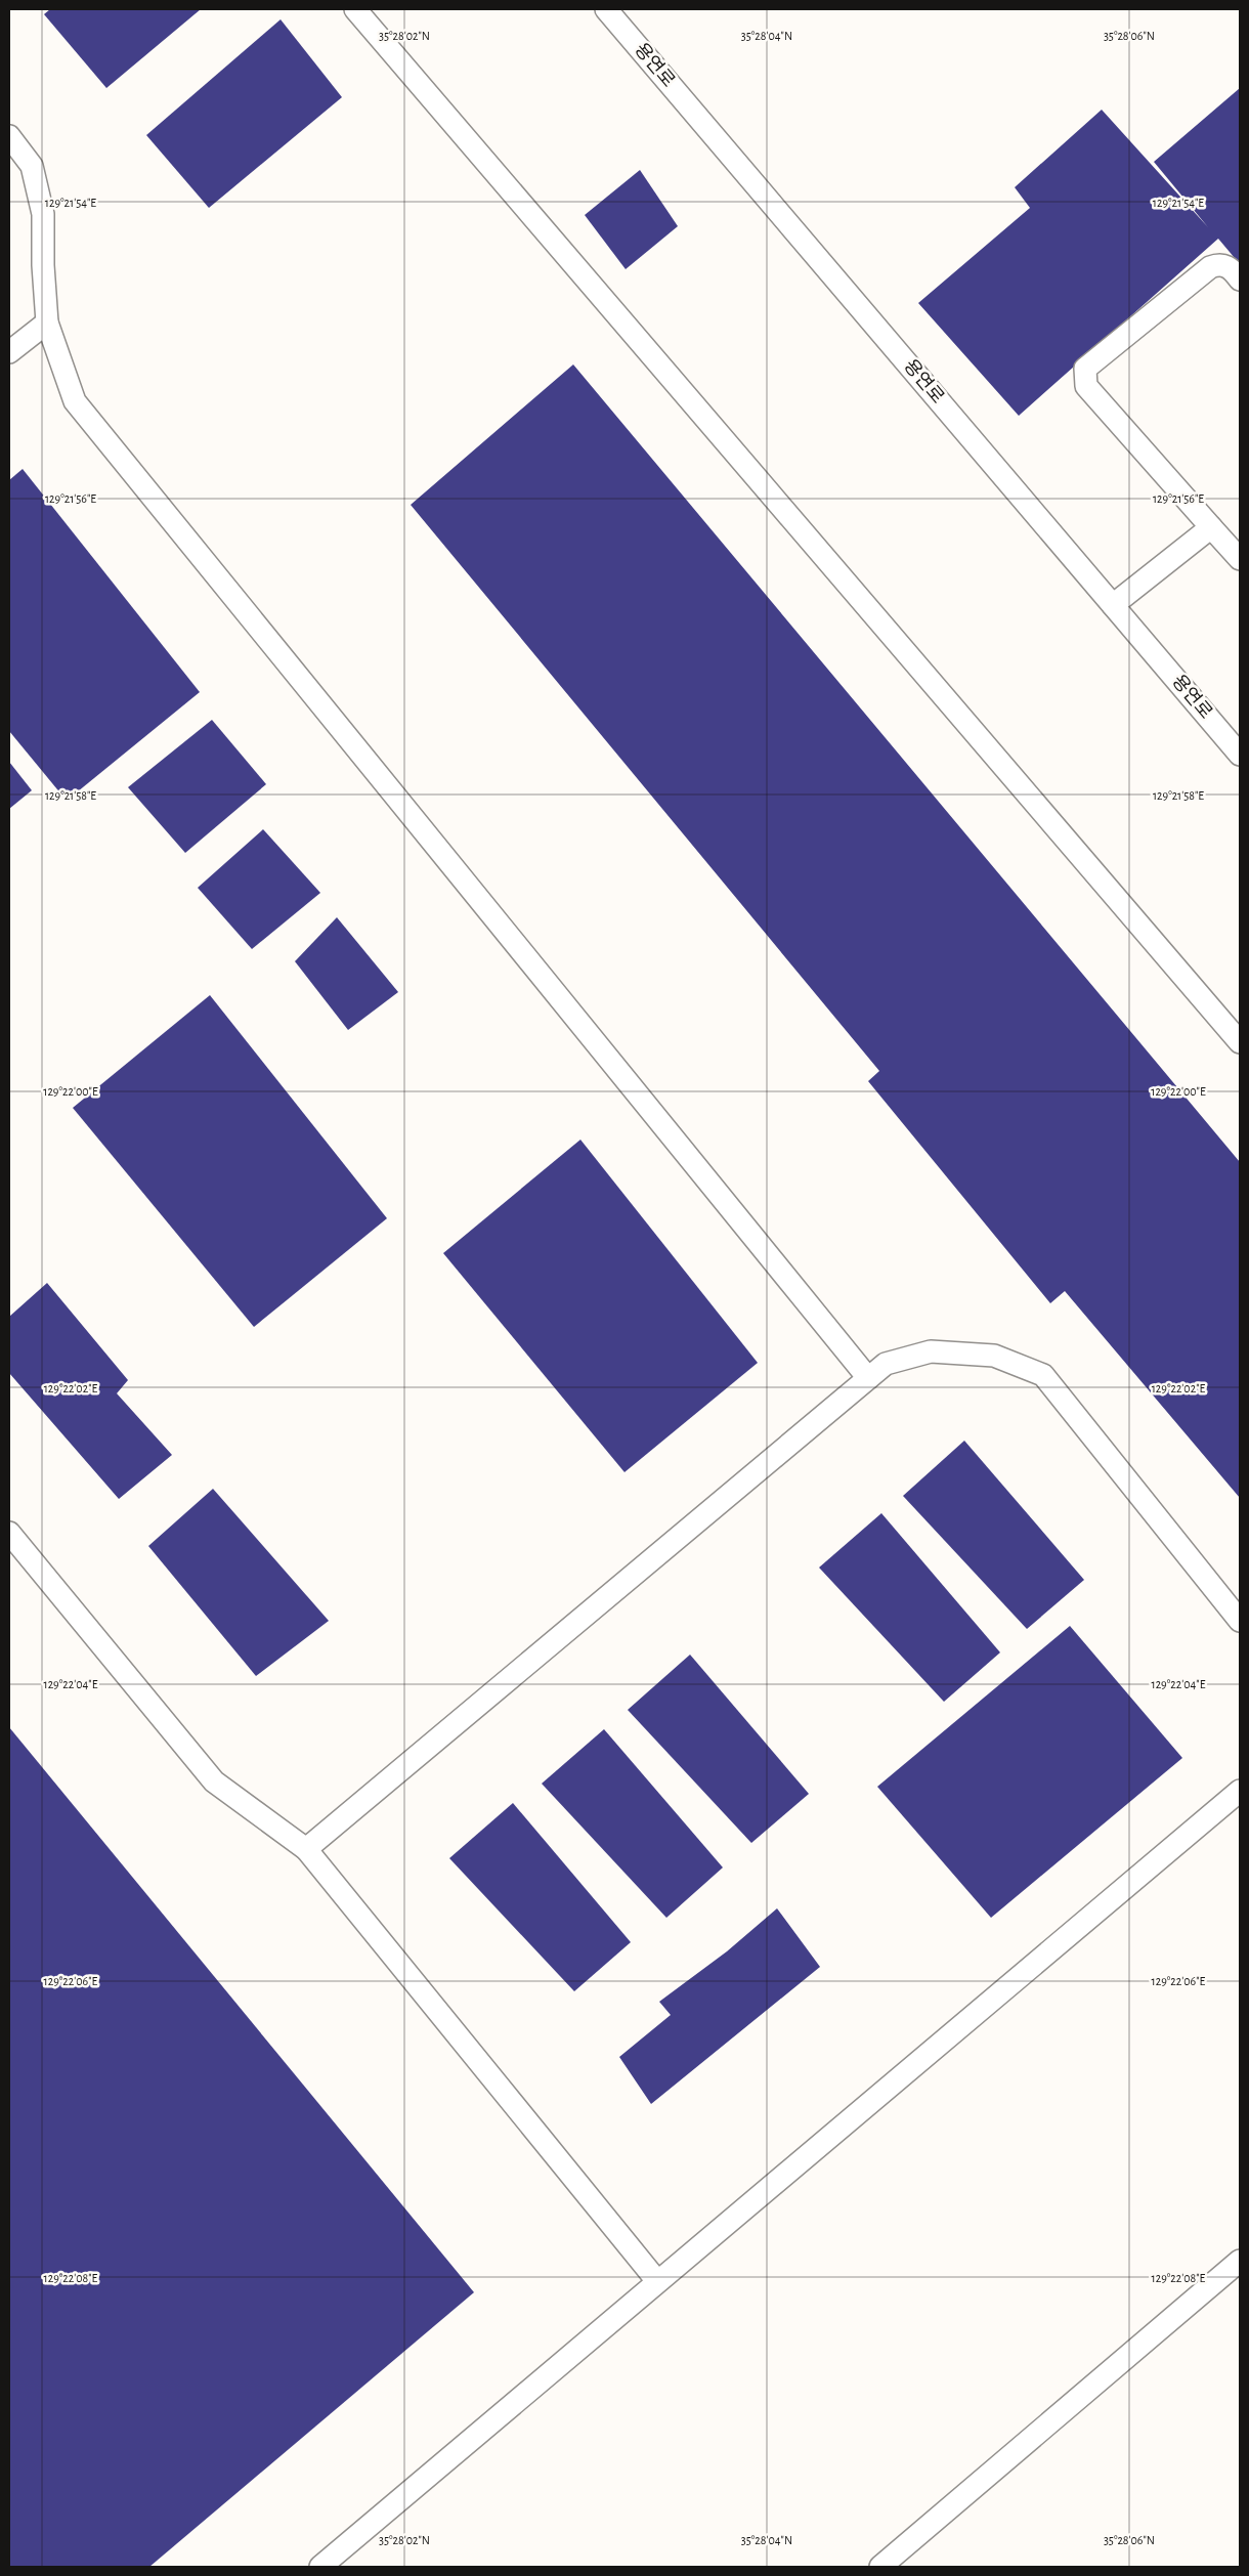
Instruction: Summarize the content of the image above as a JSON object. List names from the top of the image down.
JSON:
{
  "streets": {
    "lane": ["용연로"]
  },
  "coordinates": [
    "35°28'02\"N",
    "35°28'04\"N",
    "35°28'06\"N",
    "129°21'54\"E",
    "129°21'56\"E",
    "129°21'58\"E",
    "129°22'00\"E",
    "129°22'02\"E",
    "129°22'04\"E",
    "129°22'06\"E",
    "129°22'08\"E"
  ]
}
